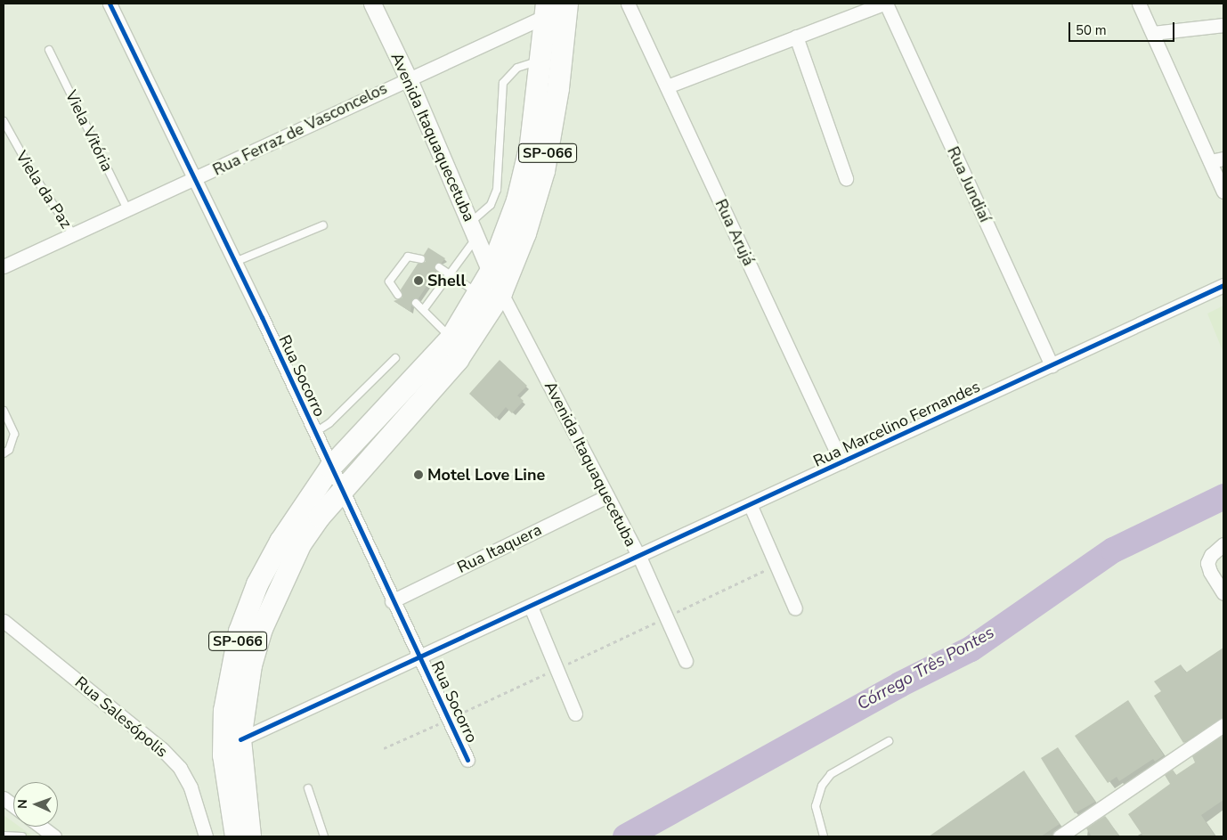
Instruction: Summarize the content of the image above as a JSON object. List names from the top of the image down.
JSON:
{
  "streets": {
    "main road": ["SP-066"],
    "street": [
      "Rua Ferraz de Vasconcelos",
      "Avenida Itaquaquecetuba",
      "Rua Jundiaí",
      "Rua Arujá",
      "Rua Socorro",
      "Rua Marcelino Fernandes",
      "Rua Itaquera",
      "Rua Salesópolis"
    ],
    "lane": ["Viela Vitória", "Viela da Paz"]
  },
  "crossings": [
    ["Rua Ferraz de Vasconcelos", "Viela Vitória"],
    ["Rua Ferraz de Vasconcelos", "Avenida Itaquaquecetuba"],
    ["Rua Ferraz de Vasconcelos", "SP-066"],
    ["Rua Ferraz de Vasconcelos", "Viela da Paz"],
    ["Rua Ferraz de Vasconcelos", "Rua Socorro"],
    ["Avenida Itaquaquecetuba", "SP-066"],
    ["Avenida Itaquaquecetuba", "Rua Marcelino Fernandes"],
    ["Avenida Itaquaquecetuba", "Rua Itaquera"],
    ["SP-066", "Rua Socorro"],
    ["SP-066", "Rua Marcelino Fernandes"],
    ["Rua Jundiaí", "Rua Marcelino Fernandes"],
    ["Rua Arujá", "Rua Marcelino Fernandes"],
    ["Rua Socorro", "Rua Marcelino Fernandes"],
    ["Rua Socorro", "Rua Itaquera"]
  ],
  "water": ["Córrego Três Pontes"],
  "places": ["Shell", "Motel Love Line"],
  "scale_bar": "50 m",
  "north": "left"
}
